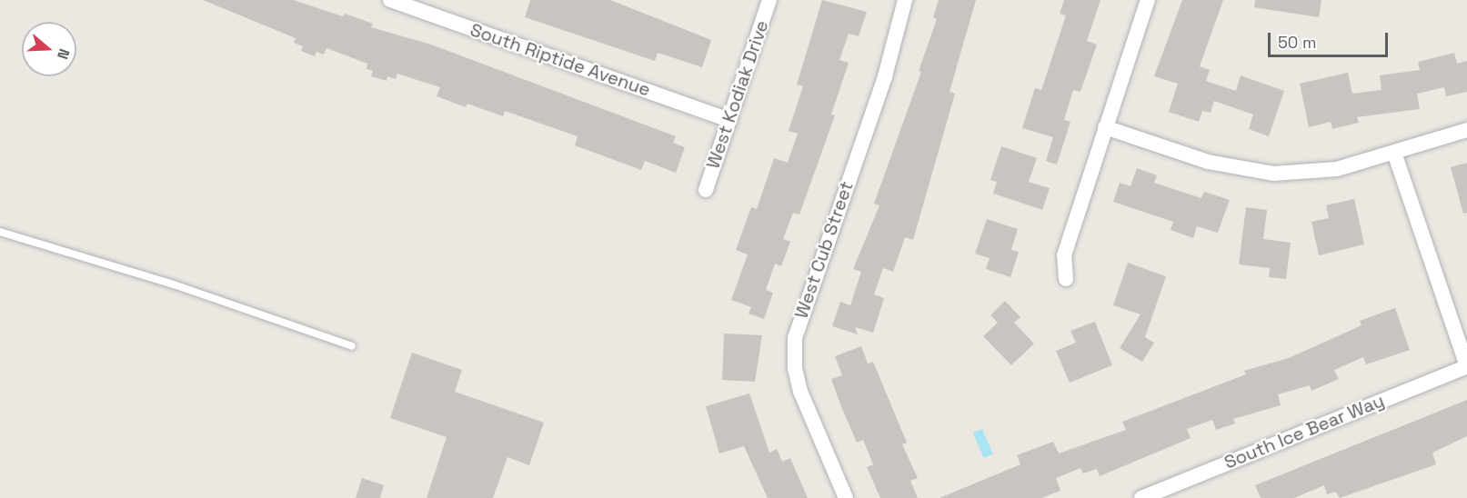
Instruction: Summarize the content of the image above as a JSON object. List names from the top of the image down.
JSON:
{
  "streets": {
    "street": [
      "South Riptide Avenue",
      "West Kodiak Drive",
      "West Cub Street",
      "South Ice Bear Way"
    ]
  },
  "crossings": [
    ["South Riptide Avenue", "West Kodiak Drive"]
  ],
  "scale_bar": "50 m",
  "north": "right"
}
